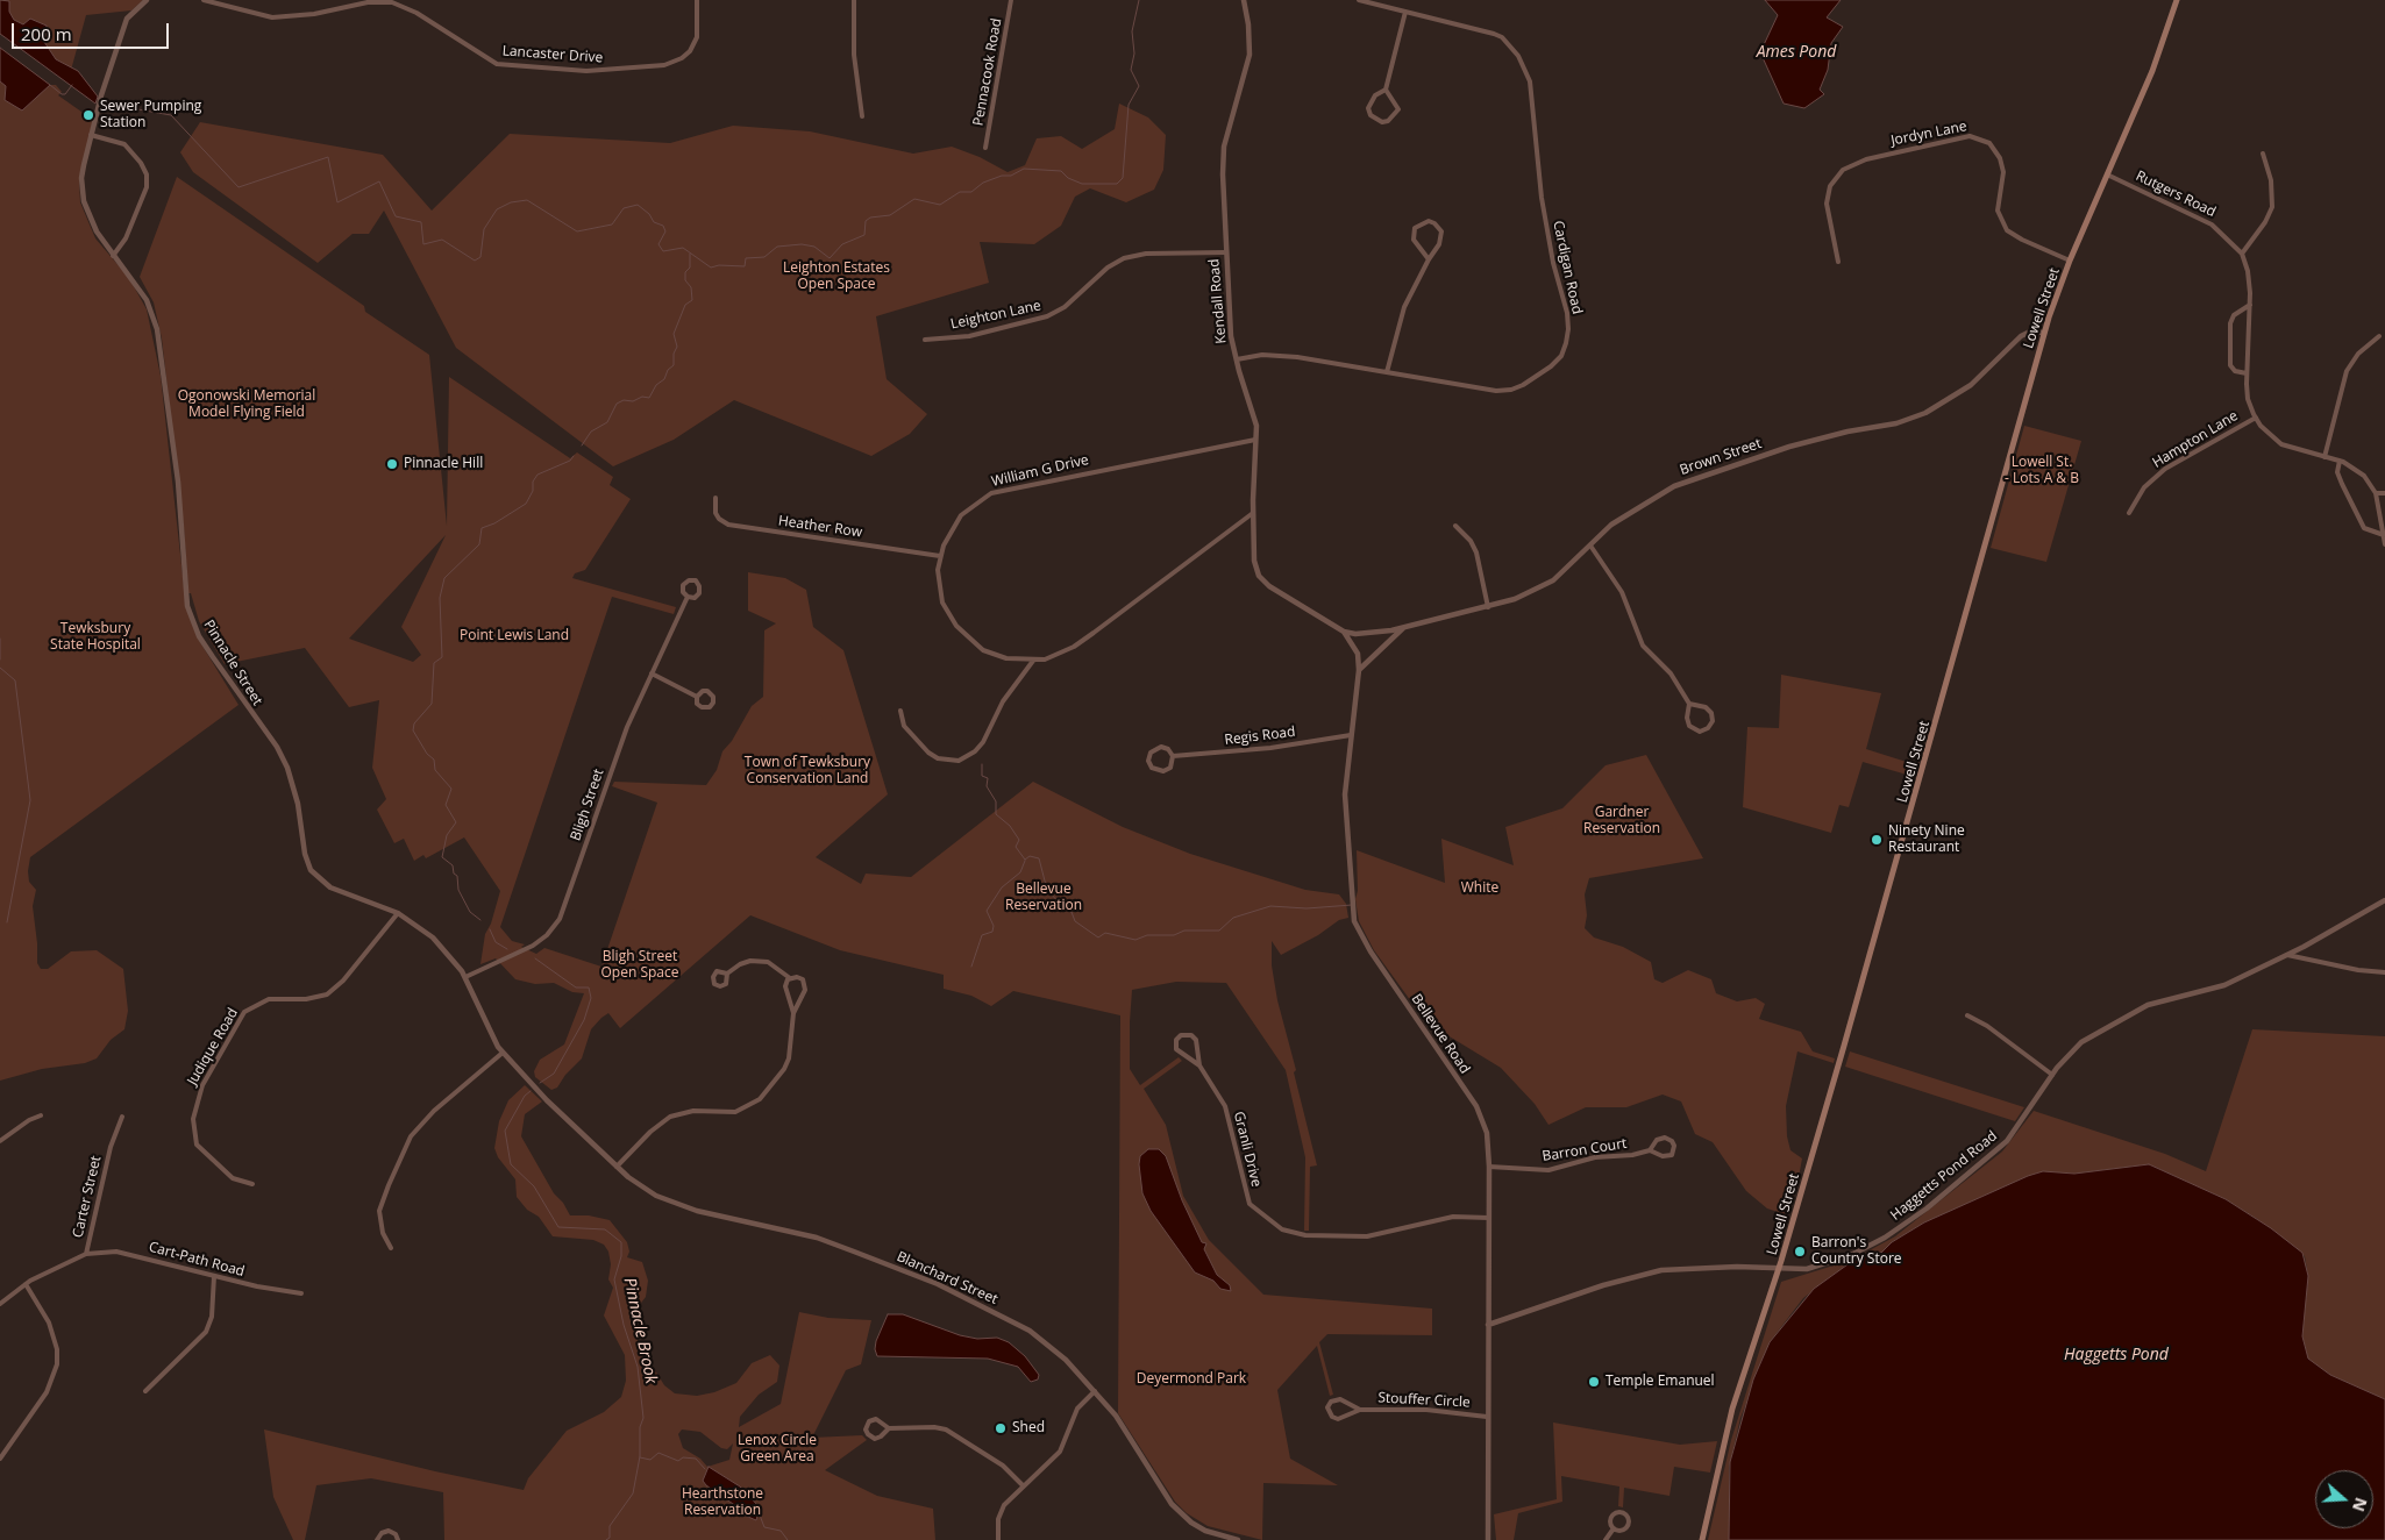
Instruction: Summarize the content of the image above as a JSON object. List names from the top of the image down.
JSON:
{
  "streets": {
    "main road": ["Lowell Street"],
    "street": [
      "Lancaster Drive",
      "Pennacook Road",
      "Jordyn Lane",
      "Rutgers Road",
      "Cardigan Road",
      "Kendall Road",
      "Leighton Lane",
      "Hampton Lane",
      "Brown Street",
      "William G Drive",
      "Heather Row",
      "Pinnacle Street",
      "Regis Road",
      "Bligh Street",
      "Bellevue Road",
      "Judique Road",
      "Granli Drive",
      "Barron Court",
      "Haggetts Pond Road",
      "Carter Street",
      "Cart-Path Road",
      "Blanchard Street",
      "Stouffer Circle"
    ]
  },
  "crossings": [
    ["Jordyn Lane", "Lowell Street"],
    ["Rutgers Road", "Lowell Street"],
    ["Rutgers Road", "Hampton Lane"],
    ["Cardigan Road", "Kendall Road"],
    ["Kendall Road", "Leighton Lane"],
    ["Kendall Road", "William G Drive"],
    ["Kendall Road", "Bellevue Road"],
    ["Lowell Street", "Brown Street"],
    ["Lowell Street", "Haggetts Pond Road"],
    ["Brown Street", "Bellevue Road"],
    ["William G Drive", "Heather Row"],
    ["Pinnacle Street", "Bligh Street"],
    ["Pinnacle Street", "Judique Road"],
    ["Pinnacle Street", "Blanchard Street"],
    ["Regis Road", "Bellevue Road"],
    ["Bellevue Road", "Granli Drive"],
    ["Bellevue Road", "Barron Court"],
    ["Bellevue Road", "Haggetts Pond Road"],
    ["Bellevue Road", "Stouffer Circle"],
    ["Carter Street", "Cart-Path Road"]
  ],
  "water": ["Ames Pond", "Pinnacle Brook", "Haggetts Pond"],
  "parks": [
    "Leighton Estates Open Space",
    "Ogonowski Memorial Model Flying Field",
    "Lowell St. - Lots A & B",
    "Tewksbury State Hospital",
    "Point Lewis Land",
    "Town of Tewksbury Conservation Land",
    "Gardner Reservation",
    "White",
    "Bellevue Reservation",
    "Bligh Street Open Space",
    "Deyermond Park",
    "Lenox Circle Green Area",
    "Hearthstone Reservation"
  ],
  "places": [
    "Sewer Pumping Station",
    "Pinnacle Hill",
    "Ninety Nine Restaurant",
    "Barron's Country Store",
    "Temple Emanuel",
    "Shed"
  ],
  "scale_bar": "200 m",
  "north": "right"
}
